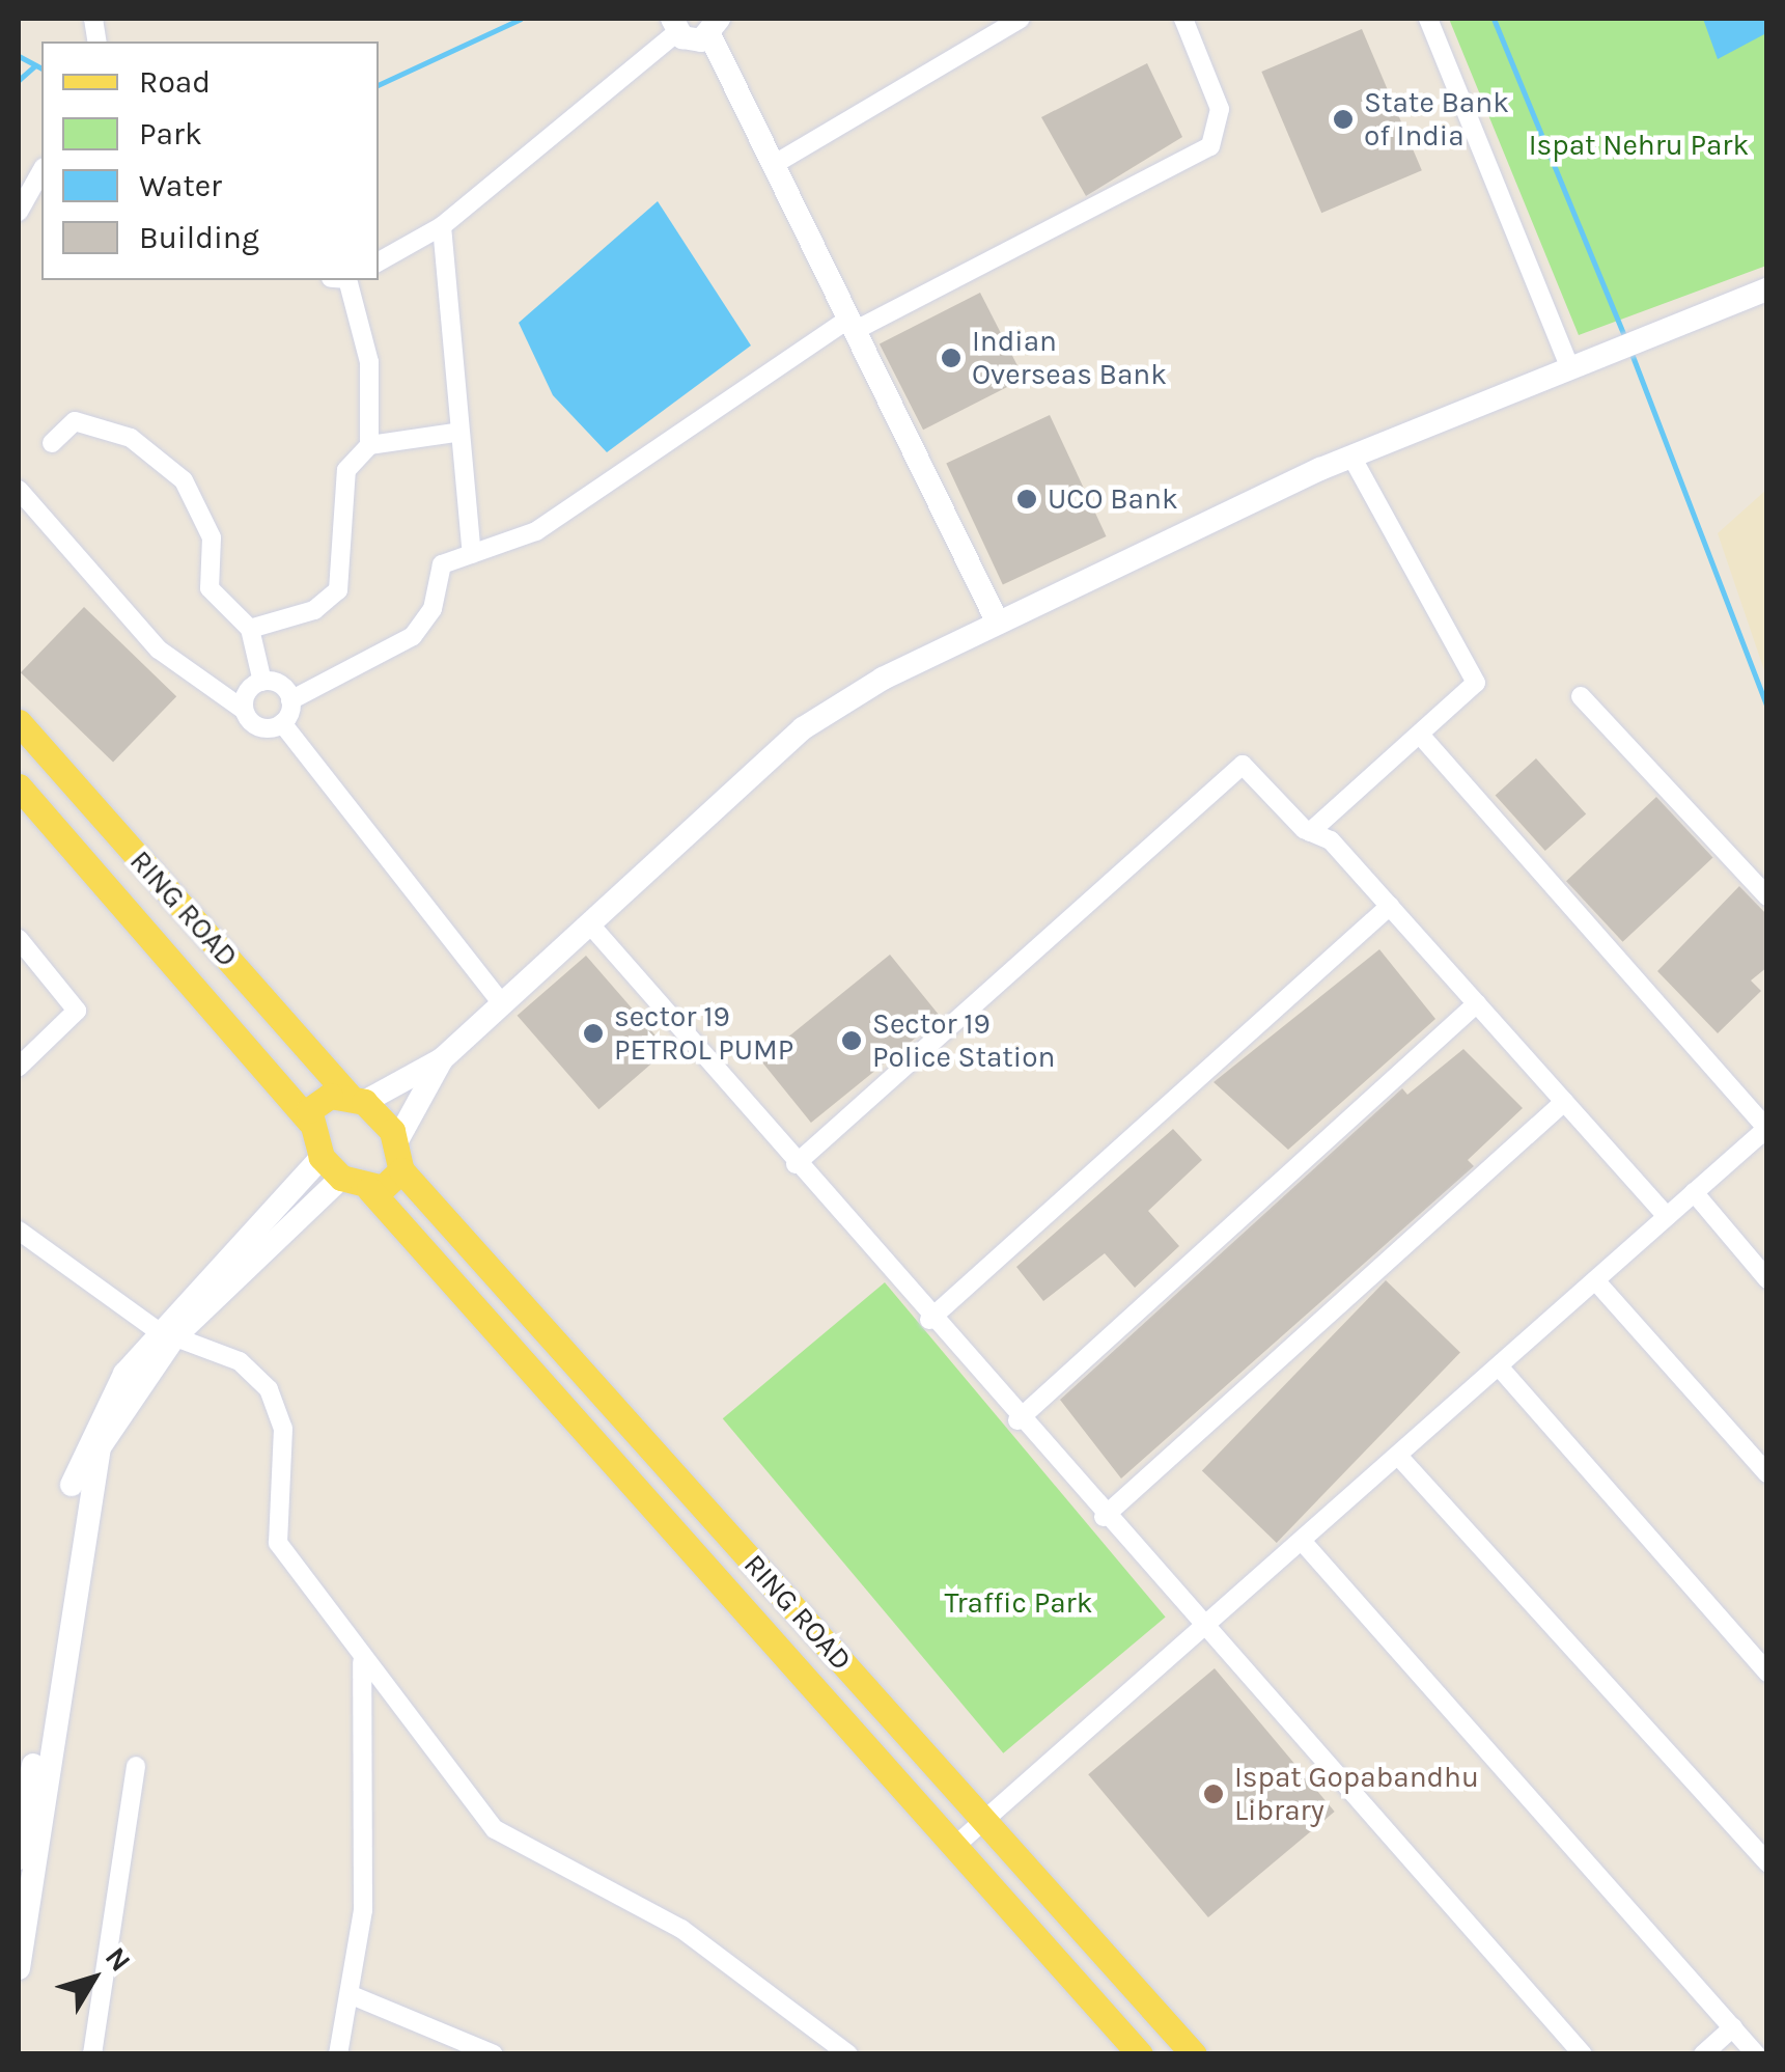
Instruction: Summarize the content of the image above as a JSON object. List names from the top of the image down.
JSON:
{
  "streets": {
    "main road": ["RING ROAD"]
  },
  "parks": ["Ispat Nehru Park", "Traffic Park"],
  "places": [
    "State Bank of India",
    "Indian Overseas Bank",
    "UCO Bank",
    "sector 19 PETROL PUMP",
    "Sector 19 Police Station",
    "Ispat Gopabandhu Library"
  ],
  "legend": [
    "Road",
    "Park",
    "Water",
    "Building"
  ],
  "north": "top right"
}
